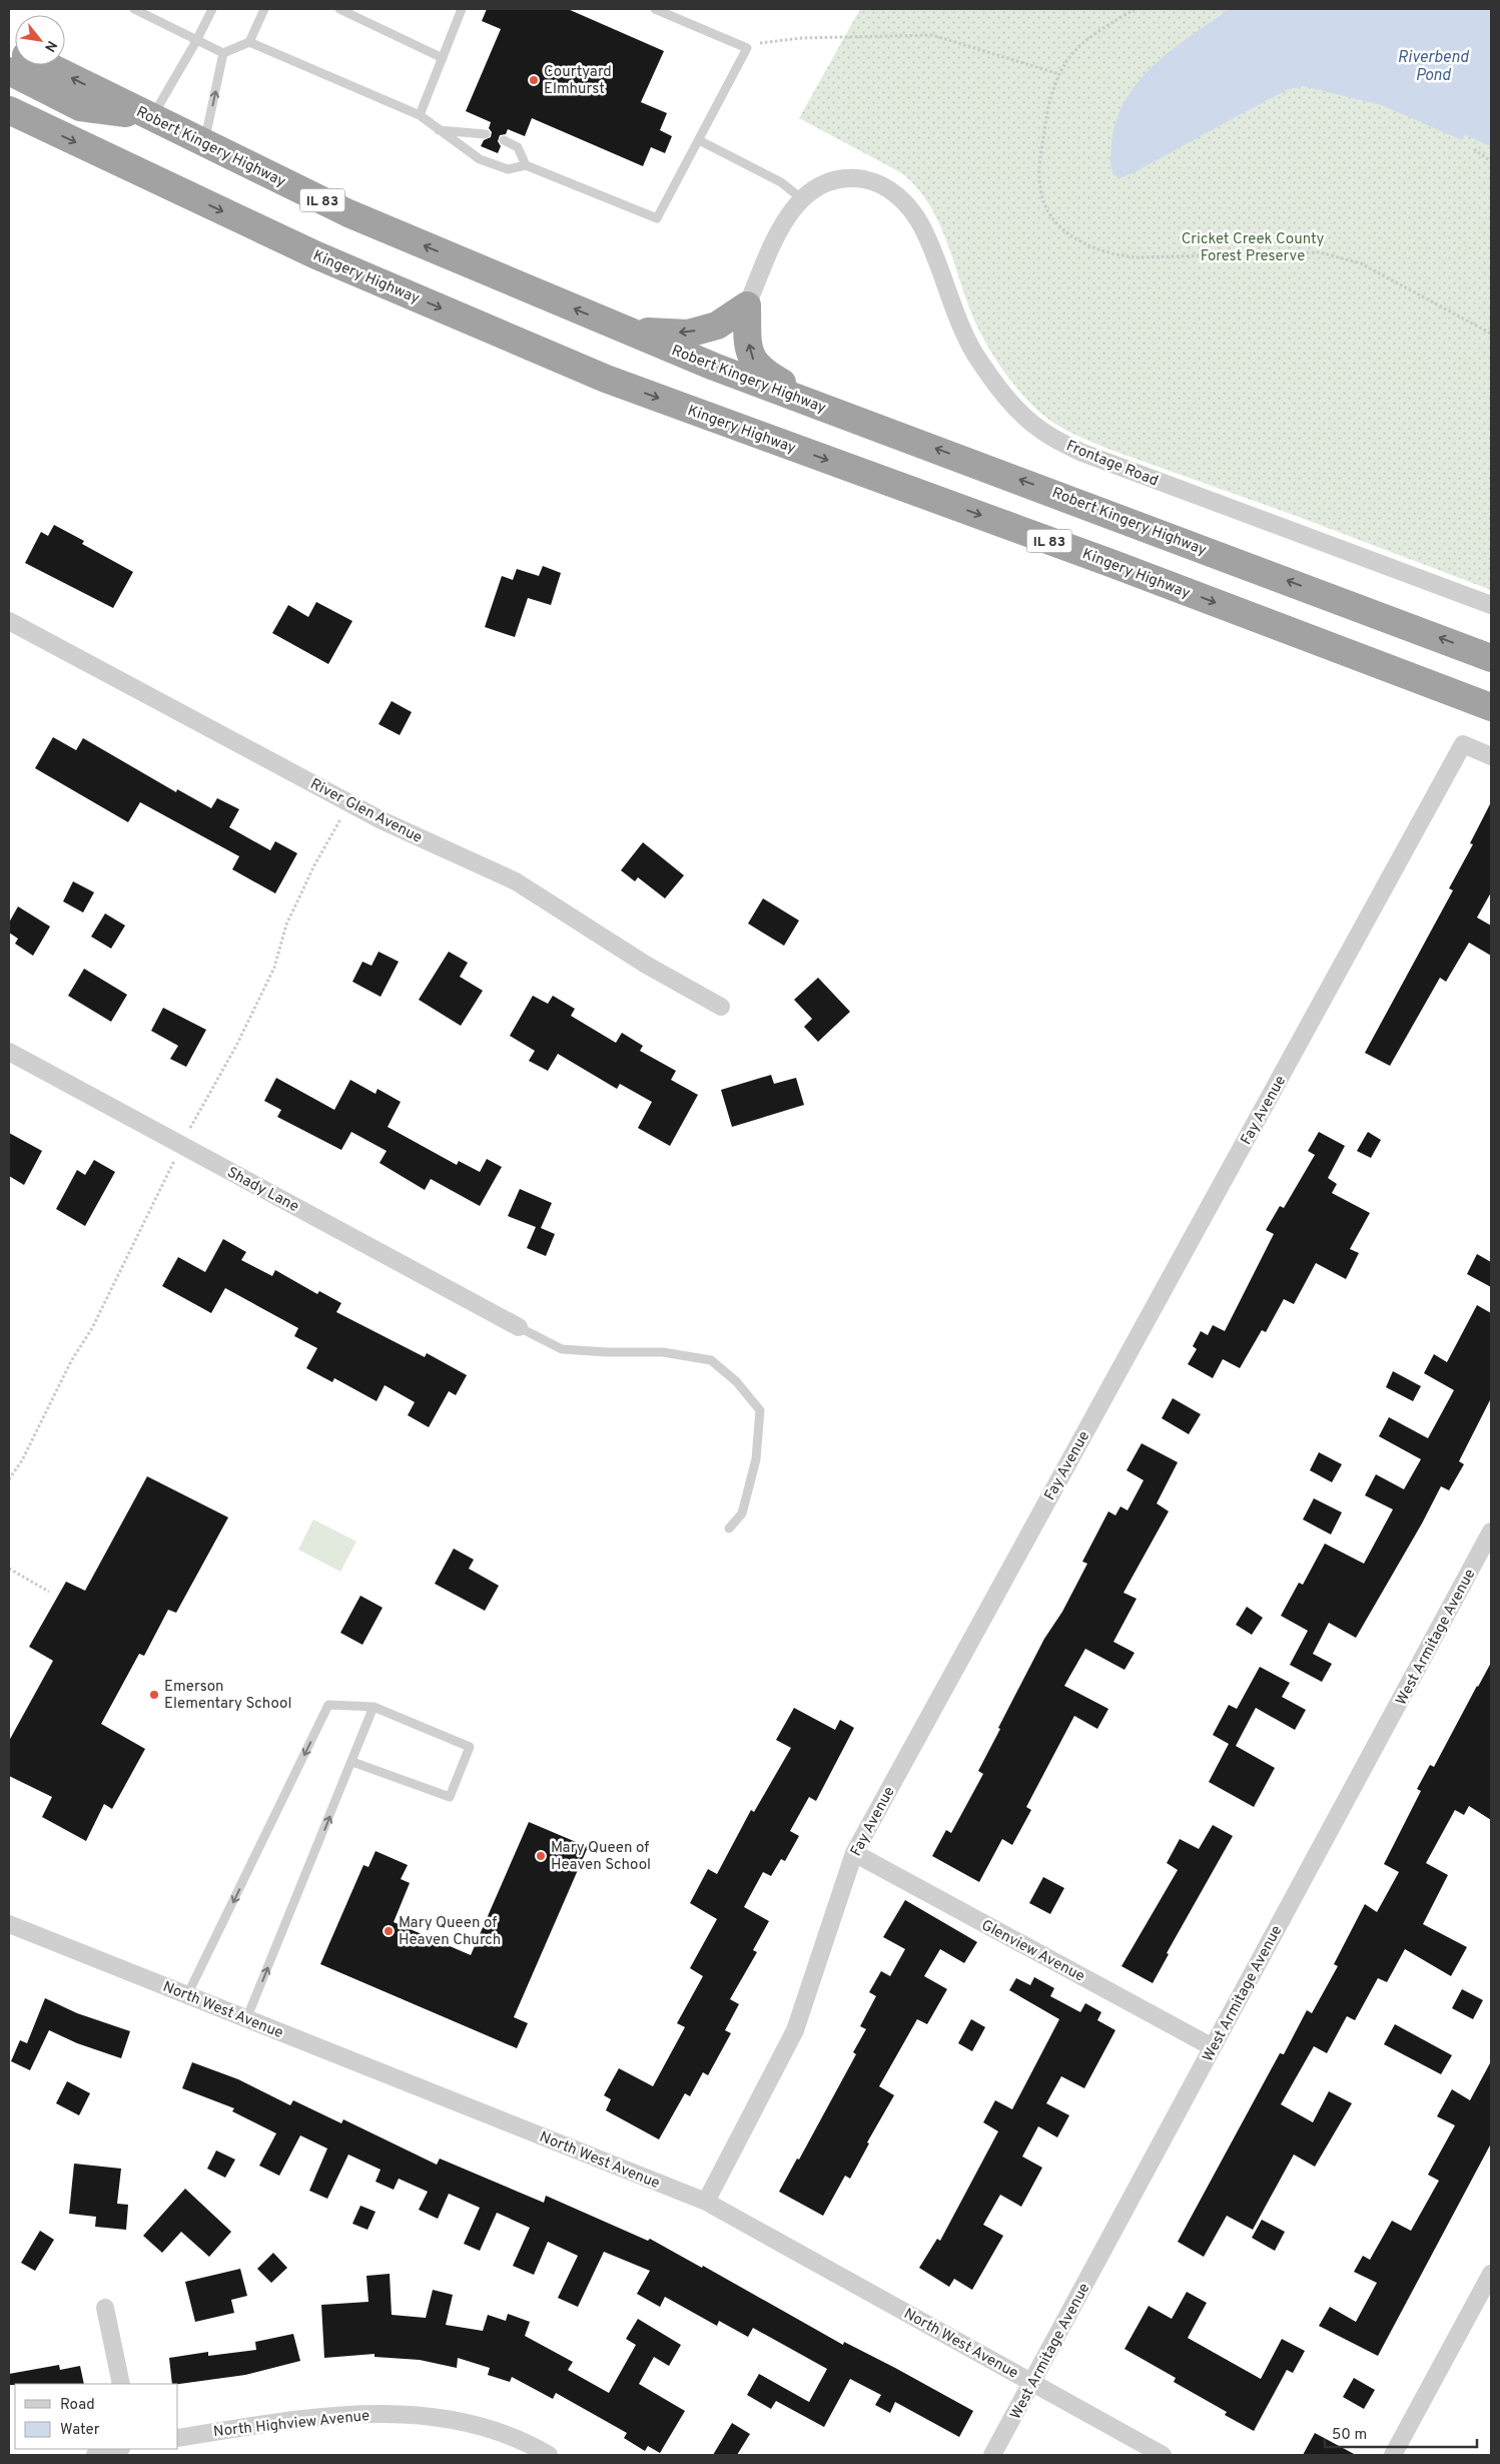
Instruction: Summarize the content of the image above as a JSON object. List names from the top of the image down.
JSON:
{
  "streets": {
    "highway": ["Robert Kingery Highway", "IL 83", "Kingery Highway"],
    "street": [
      "Frontage Road",
      "River Glen Avenue",
      "Fay Avenue",
      "Shady Lane",
      "West Armitage Avenue",
      "Glenview Avenue",
      "North West Avenue",
      "North Highview Avenue"
    ]
  },
  "crossings": [
    ["Fay Avenue", "Glenview Avenue"],
    ["Fay Avenue", "North West Avenue"],
    ["West Armitage Avenue", "Glenview Avenue"],
    ["West Armitage Avenue", "North West Avenue"]
  ],
  "one_way": ["Robert Kingery Highway", "Kingery Highway"],
  "water": ["Riverbend Pond"],
  "parks": ["Cricket Creek County Forest Preserve"],
  "places": [
    "Courtyard Elmhurst",
    "Emerson Elementary School",
    "Mary Queen of Heaven School",
    "Mary Queen of Heaven Church"
  ],
  "legend": ["Road", "Water"],
  "scale_bar": "50 m",
  "north": "bottom right"
}
